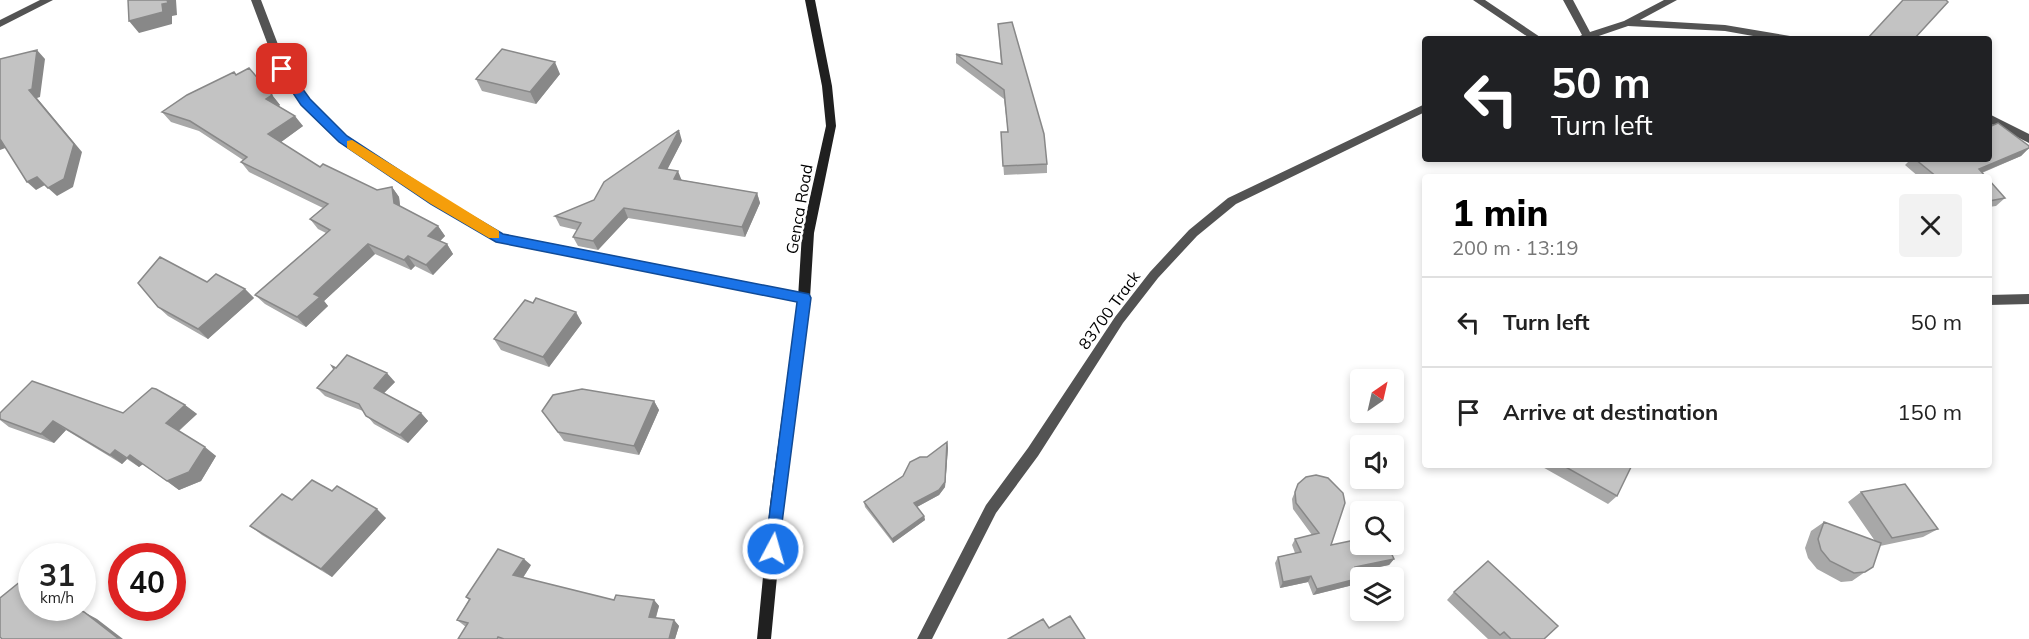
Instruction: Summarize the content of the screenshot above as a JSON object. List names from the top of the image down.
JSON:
{
  "streets": {
    "street": ["Genca Road", "83700 Track"]
  },
  "north": "top right",
  "page": {
    "turn": ["50 m", "Turn left"],
    "heading": ["1 min", "200 m · 13:19"],
    "list": [
      {
        "name": "Turn left",
        "value": "50 m"
      },
      {
        "name": "Arrive at destination",
        "value": "150 m"
      }
    ],
    "speed": "31 km/h",
    "limit": "40"
  }
}
